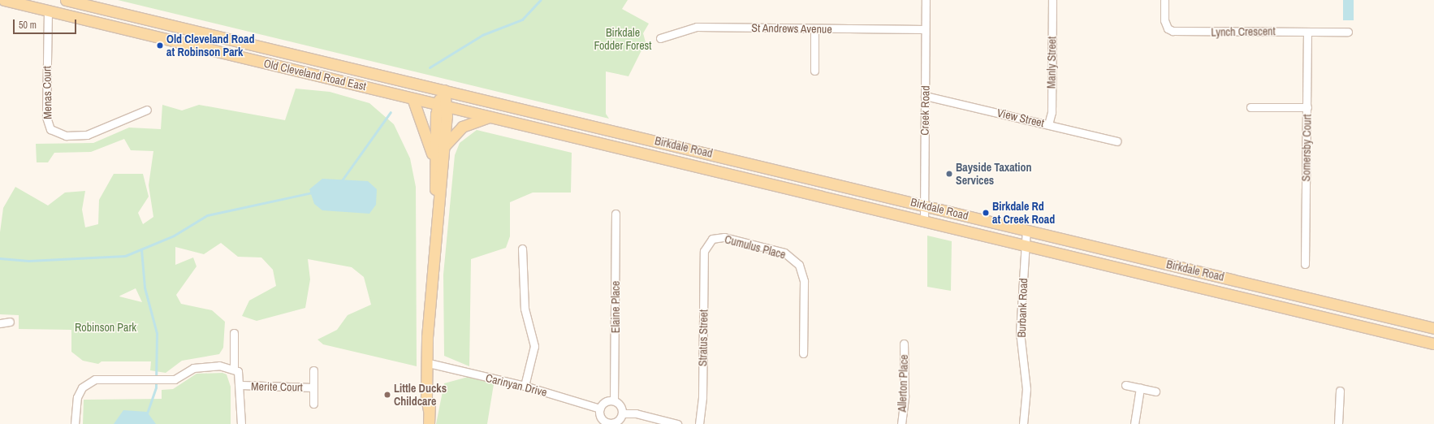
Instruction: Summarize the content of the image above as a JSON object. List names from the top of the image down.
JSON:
{
  "streets": {
    "main road": ["Old Cleveland Road East", "Birkdale Road"],
    "street": [
      "St Andrews Avenue",
      "Lynch Crescent",
      "Manly Street",
      "Menas Court",
      "Creek Road",
      "View Street",
      "Somersby Court",
      "Cumulus Place",
      "Elaine Place",
      "Burbank Road",
      "Stratus Street",
      "Allerton Place",
      "Carinyan Drive",
      "Merite Court"
    ]
  },
  "crossings": [
    ["St Andrews Avenue", "Creek Road"],
    ["Lynch Crescent", "Somersby Court"],
    ["Manly Street", "View Street"],
    ["Old Cleveland Road East", "Menas Court"],
    ["Old Cleveland Road East", "Birkdale Road"],
    ["Creek Road", "View Street"],
    ["Creek Road", "Birkdale Road"],
    ["Birkdale Road", "Burbank Road"],
    ["Cumulus Place", "Stratus Street"],
    ["Elaine Place", "Carinyan Drive"]
  ],
  "parks": ["Birkdale Fodder Forest", "Robinson Park"],
  "places": [
    "Old Cleveland Road at Robinson Park",
    "Bayside Taxation Services",
    "Birkdale Rd at Creek Road",
    "Little Ducks Childcare"
  ],
  "scale_bar": "50 m"
}
